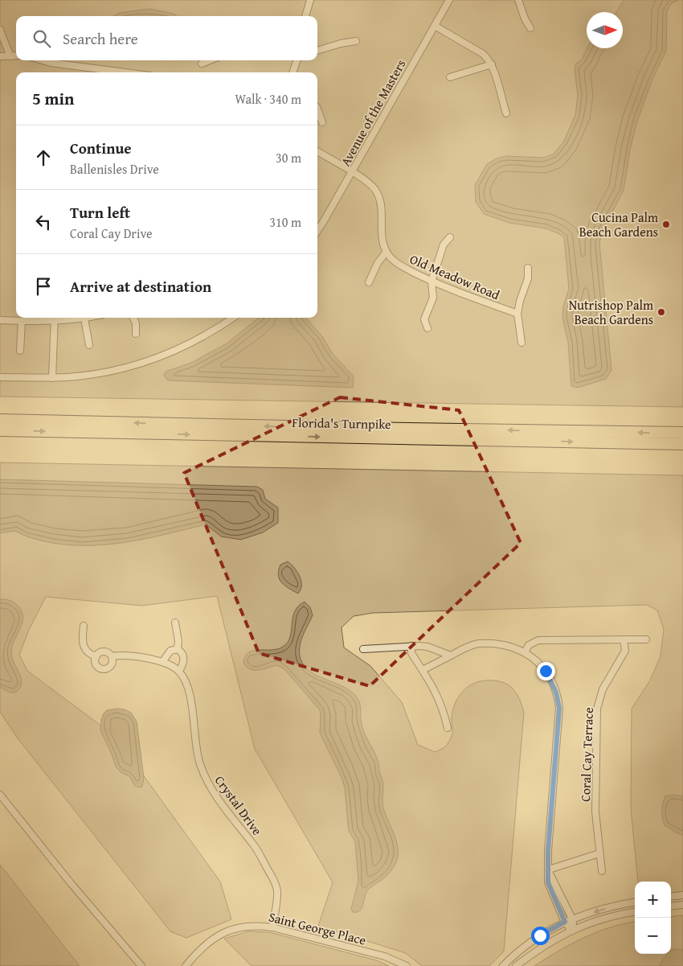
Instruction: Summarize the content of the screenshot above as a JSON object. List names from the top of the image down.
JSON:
{
  "streets": {
    "highway": ["Florida's Turnpike"],
    "street": [
      "Avenue of the Masters",
      "Old Meadow Road",
      "Coral Cay Terrace",
      "Crystal Drive",
      "Saint George Place"
    ]
  },
  "crossings": [
    ["Crystal Drive", "Saint George Place"]
  ],
  "places": ["Cucina Palm Beach Gardens", "Nutrishop Palm Beach Gardens"],
  "north": "right",
  "page": {
    "search": "Search here",
    "heading": ["5 min", "Walk · 340 m"],
    "list": [
      ["Continue", "Ballenisles Drive", "30 m"],
      ["Turn left", "Coral Cay Drive", "310 m"],
      "Arrive at destination"
    ],
    "map_buttons": ["+", "−"]
  }
}
